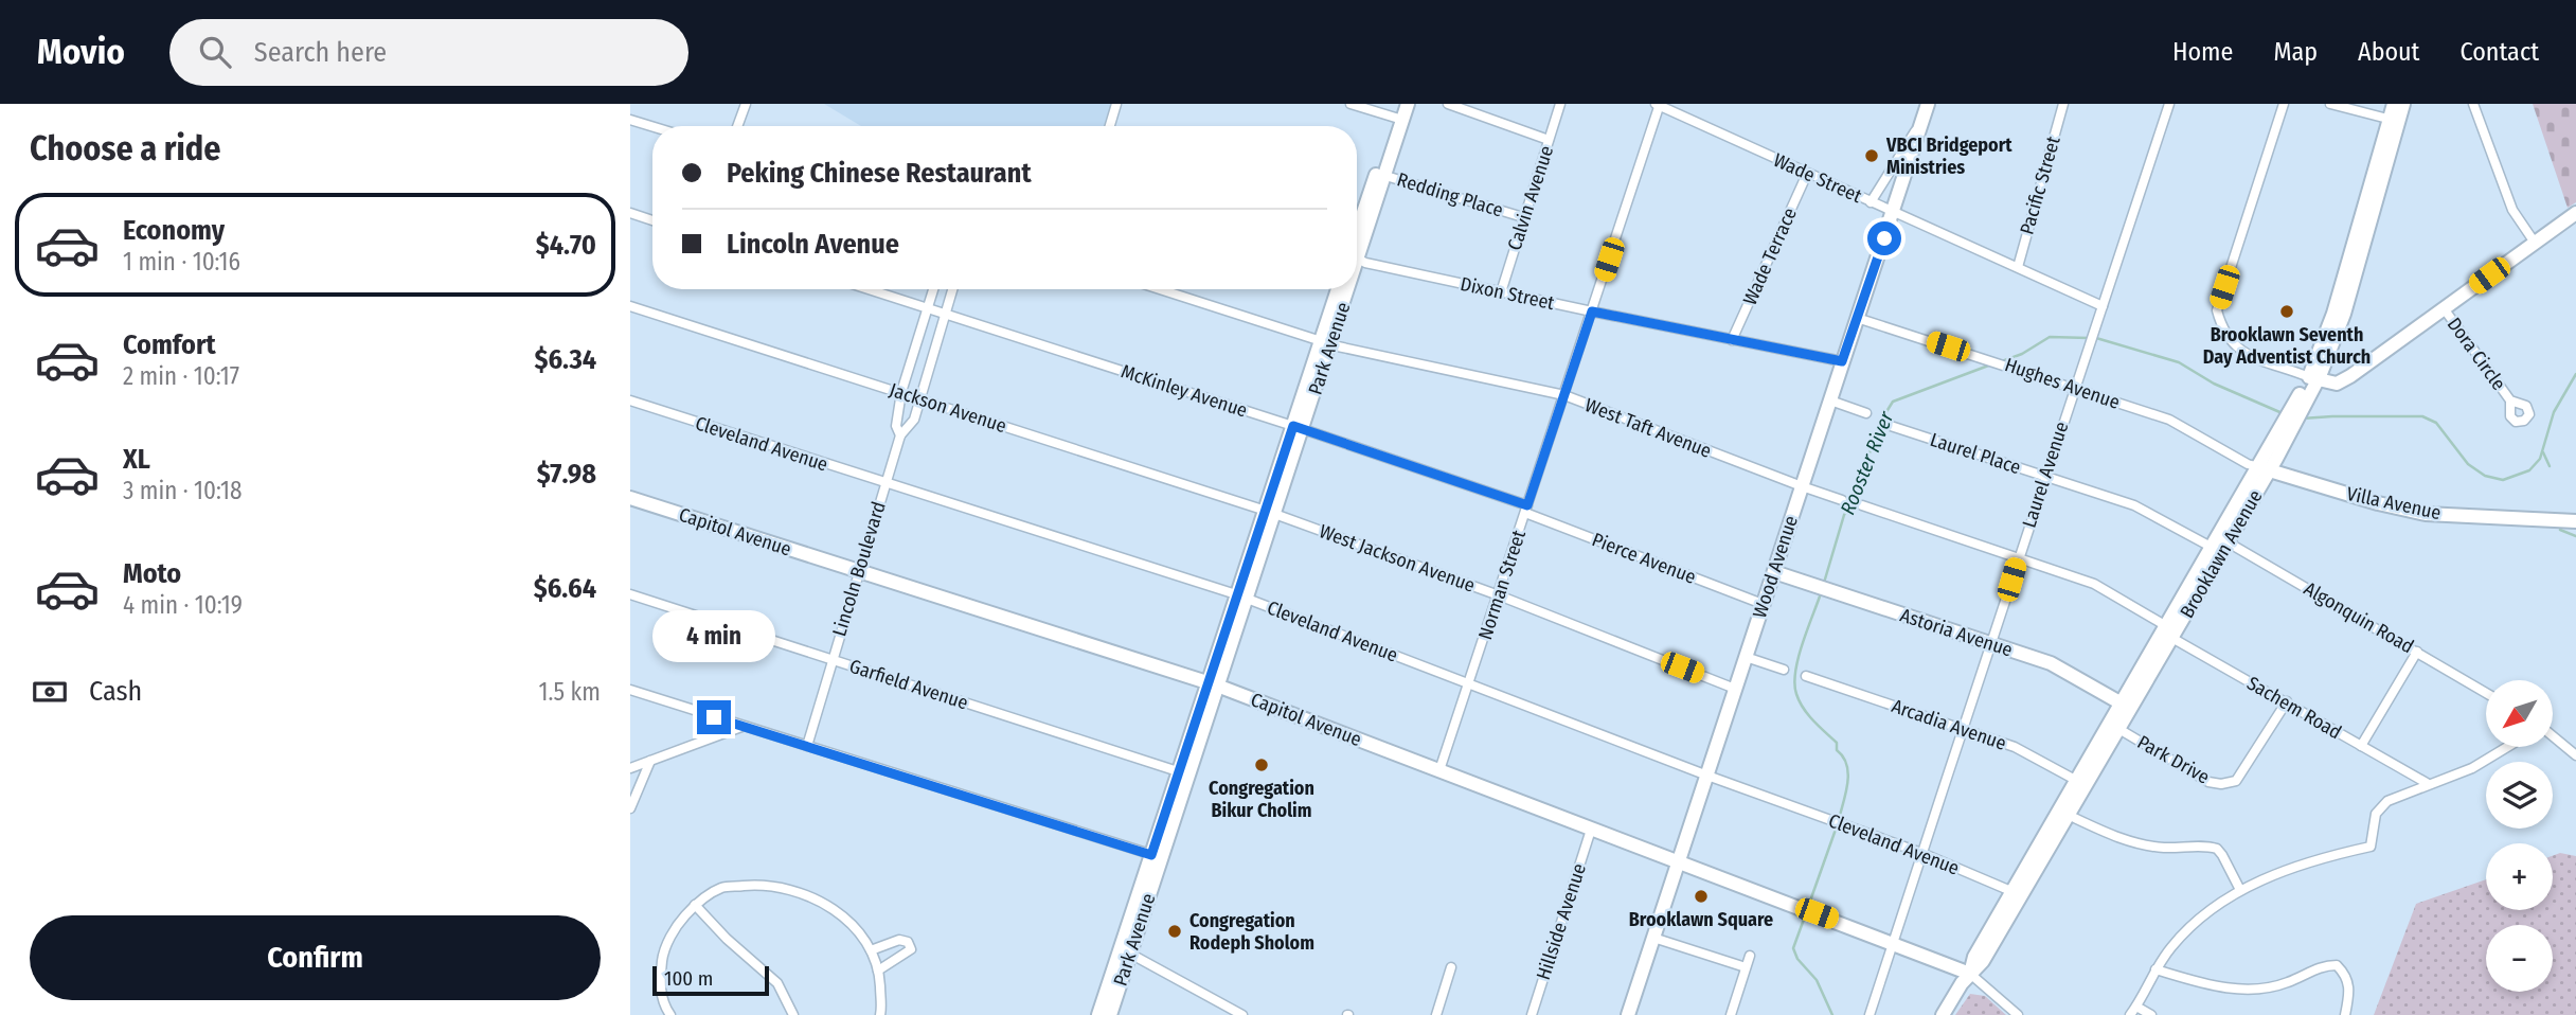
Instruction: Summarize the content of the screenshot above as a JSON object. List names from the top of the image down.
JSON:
{
  "streets": {
    "main road": [
      "Park Avenue",
      "Villa Avenue",
      "Capitol Avenue",
      "Brooklawn Avenue",
      "Wood Avenue",
      "Astoria Avenue"
    ],
    "street": [
      "Wade Street",
      "Pacific Street",
      "Redding Place",
      "Calvin Avenue",
      "Wade Terrace",
      "Dixon Street",
      "Dora Circle",
      "Hughes Avenue",
      "McKinley Avenue",
      "Jackson Avenue",
      "West Taft Avenue",
      "Cleveland Avenue",
      "Laurel Place",
      "Laurel Avenue",
      "West Jackson Avenue",
      "Pierce Avenue",
      "Lincoln Boulevard",
      "Norman Street",
      "Algonquin Road",
      "Garfield Avenue",
      "Sachem Road",
      "Arcadia Avenue",
      "Park Drive",
      "Hillside Avenue"
    ]
  },
  "crossings": [
    ["Wade Street", "Pacific Street"],
    ["Wade Street", "Wade Terrace"],
    ["Wade Street", "Laurel Avenue"],
    ["Wade Street", "Wood Avenue"],
    ["Wade Street", "Norman Street"],
    ["Redding Place", "Calvin Avenue"],
    ["Redding Place", "Park Avenue"],
    ["Calvin Avenue", "Dixon Street"],
    ["Wade Terrace", "Dixon Street"],
    ["Dixon Street", "Wood Avenue"],
    ["Dixon Street", "Norman Street"],
    ["Park Avenue", "McKinley Avenue"],
    ["Park Avenue", "Jackson Avenue"],
    ["Park Avenue", "West Taft Avenue"],
    ["Park Avenue", "Cleveland Avenue"],
    ["Park Avenue", "Capitol Avenue"],
    ["Park Avenue", "West Jackson Avenue"],
    ["Park Avenue", "Garfield Avenue"],
    ["Hughes Avenue", "Laurel Avenue"],
    ["Hughes Avenue", "Villa Avenue"],
    ["Hughes Avenue", "Brooklawn Avenue"],
    ["Hughes Avenue", "Wood Avenue"],
    ["McKinley Avenue", "Pierce Avenue"],
    ["McKinley Avenue", "Lincoln Boulevard"],
    ["McKinley Avenue", "Norman Street"],
    ["Jackson Avenue", "West Jackson Avenue"],
    ["Jackson Avenue", "Lincoln Boulevard"],
    ["West Taft Avenue", "Wood Avenue"],
    ["West Taft Avenue", "Norman Street"],
    ["Cleveland Avenue", "Laurel Avenue"],
    ["Cleveland Avenue", "Brooklawn Avenue"],
    ["Cleveland Avenue", "Wood Avenue"],
    ["Cleveland Avenue", "Lincoln Boulevard"],
    ["Cleveland Avenue", "Norman Street"],
    ["Laurel Place", "Laurel Avenue"],
    ["Laurel Place", "Brooklawn Avenue"],
    ["Laurel Place", "Algonquin Road"],
    ["Laurel Avenue", "Capitol Avenue"],
    ["Laurel Avenue", "Astoria Avenue"],
    ["Laurel Avenue", "Sachem Road"],
    ["Laurel Avenue", "Arcadia Avenue"],
    ["Villa Avenue", "Brooklawn Avenue"],
    ["Capitol Avenue", "Brooklawn Avenue"],
    ["Capitol Avenue", "Wood Avenue"],
    ["Capitol Avenue", "Lincoln Boulevard"],
    ["Capitol Avenue", "Norman Street"],
    ["Capitol Avenue", "Hillside Avenue"],
    ["Brooklawn Avenue", "Algonquin Road"],
    ["Brooklawn Avenue", "Astoria Avenue"],
    ["Brooklawn Avenue", "Sachem Road"],
    ["Brooklawn Avenue", "Arcadia Avenue"],
    ["Brooklawn Avenue", "Park Drive"],
    ["West Jackson Avenue", "Wood Avenue"],
    ["West Jackson Avenue", "Norman Street"],
    ["Pierce Avenue", "Wood Avenue"],
    ["Pierce Avenue", "Norman Street"],
    ["Wood Avenue", "Astoria Avenue"],
    ["Lincoln Boulevard", "Garfield Avenue"],
    ["Sachem Road", "Park Drive"]
  ],
  "water": ["Rooster River"],
  "places": [
    "VBCI Bridgeport Ministries",
    "Brooklawn Seventh Day Adventist Church",
    "Congregation Bikur Cholim",
    "Brooklawn Square",
    "Congregation Rodeph Sholom"
  ],
  "scale_bar": "100 m",
  "north": "bottom left",
  "page": {
    "header": "Movio",
    "search": "Search here",
    "nav": [
      "Home",
      "Map",
      "About",
      "Contact"
    ],
    "heading": "Choose a ride",
    "banner": ["Peking Chinese Restaurant", "Lincoln Avenue"],
    "list": [
      {
        "name": "Economy",
        "note": "1 min · 10:16",
        "value": "$4.70"
      },
      {
        "name": "Comfort",
        "note": "2 min · 10:17",
        "value": "$6.34"
      },
      {
        "name": "XL",
        "note": "3 min · 10:18",
        "value": "$7.98"
      },
      {
        "name": "Moto",
        "note": "4 min · 10:19",
        "value": "$6.64"
      }
    ],
    "bubble": "4 min",
    "pay": ["Cash", "1.5 km"],
    "map_buttons": ["+", "−"],
    "buttons": "Confirm",
    "scale": "100 m"
  }
}
